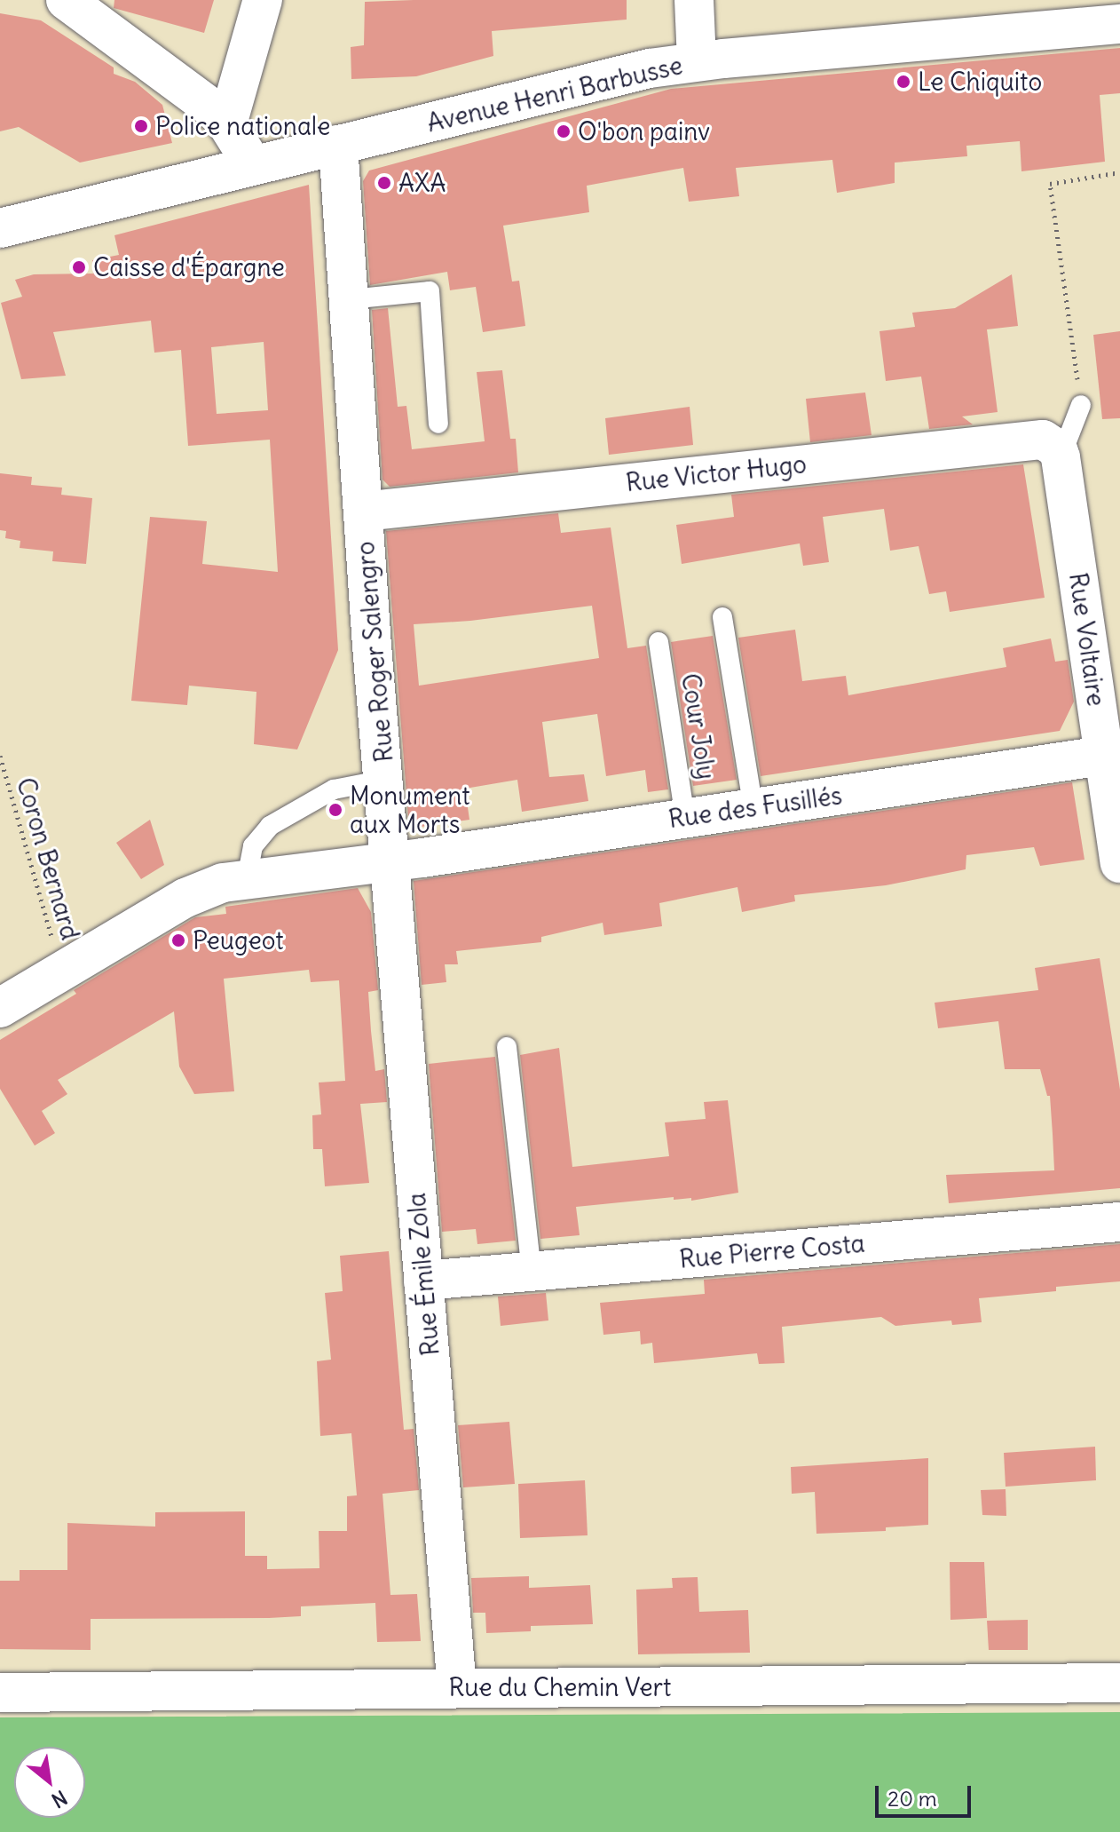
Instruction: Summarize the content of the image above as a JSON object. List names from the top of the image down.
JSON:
{
  "streets": {
    "street": [
      "Avenue Henri Barbusse",
      "Rue Victor Hugo",
      "Rue Voltaire",
      "Rue Roger Salengro",
      "Rue des Fusillés",
      "Rue Pierre Costa",
      "Rue Émile Zola",
      "Rue du Chemin Vert"
    ],
    "lane": ["Cour Joly"],
    "path": ["Coron Bernard"]
  },
  "crossings": [
    ["Avenue Henri Barbusse", "Rue Roger Salengro"],
    ["Rue Victor Hugo", "Rue Voltaire"],
    ["Rue Victor Hugo", "Rue Roger Salengro"],
    ["Rue Voltaire", "Rue des Fusillés"],
    ["Rue Roger Salengro", "Rue des Fusillés"],
    ["Rue Roger Salengro", "Rue Émile Zola"],
    ["Cour Joly", "Rue des Fusillés"],
    ["Rue des Fusillés", "Rue Émile Zola"],
    ["Rue Pierre Costa", "Rue Émile Zola"],
    ["Rue Émile Zola", "Rue du Chemin Vert"]
  ],
  "places": [
    "Le Chiquito",
    "Police nationale",
    "O'bon painv",
    "AXA",
    "Caisse d'Épargne",
    "Monument aux Morts",
    "Peugeot"
  ],
  "scale_bar": "20 m",
  "north": "bottom right"
}
